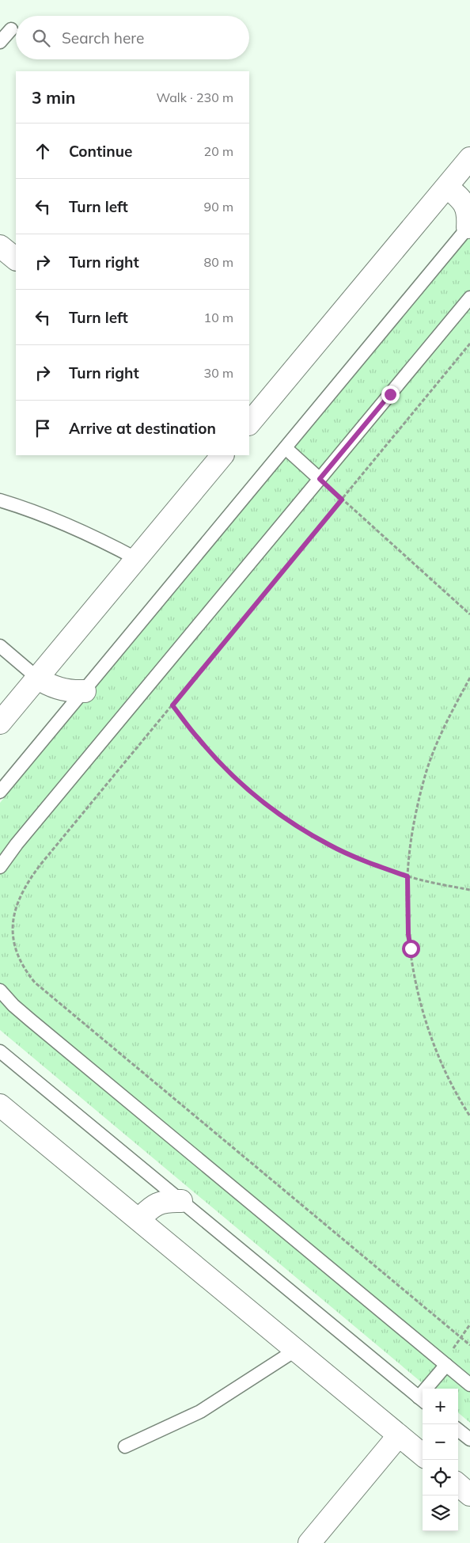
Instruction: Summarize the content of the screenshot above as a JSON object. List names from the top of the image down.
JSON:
{
  "page": {
    "search": "Search here",
    "heading": ["3 min", "Walk · 230 m"],
    "list": [
      ["Continue", "20 m"],
      ["Turn left", "90 m"],
      ["Turn right", "80 m"],
      ["Turn left", "10 m"],
      ["Turn right", "30 m"],
      "Arrive at destination"
    ],
    "map_buttons": ["+", "−"]
  }
}
